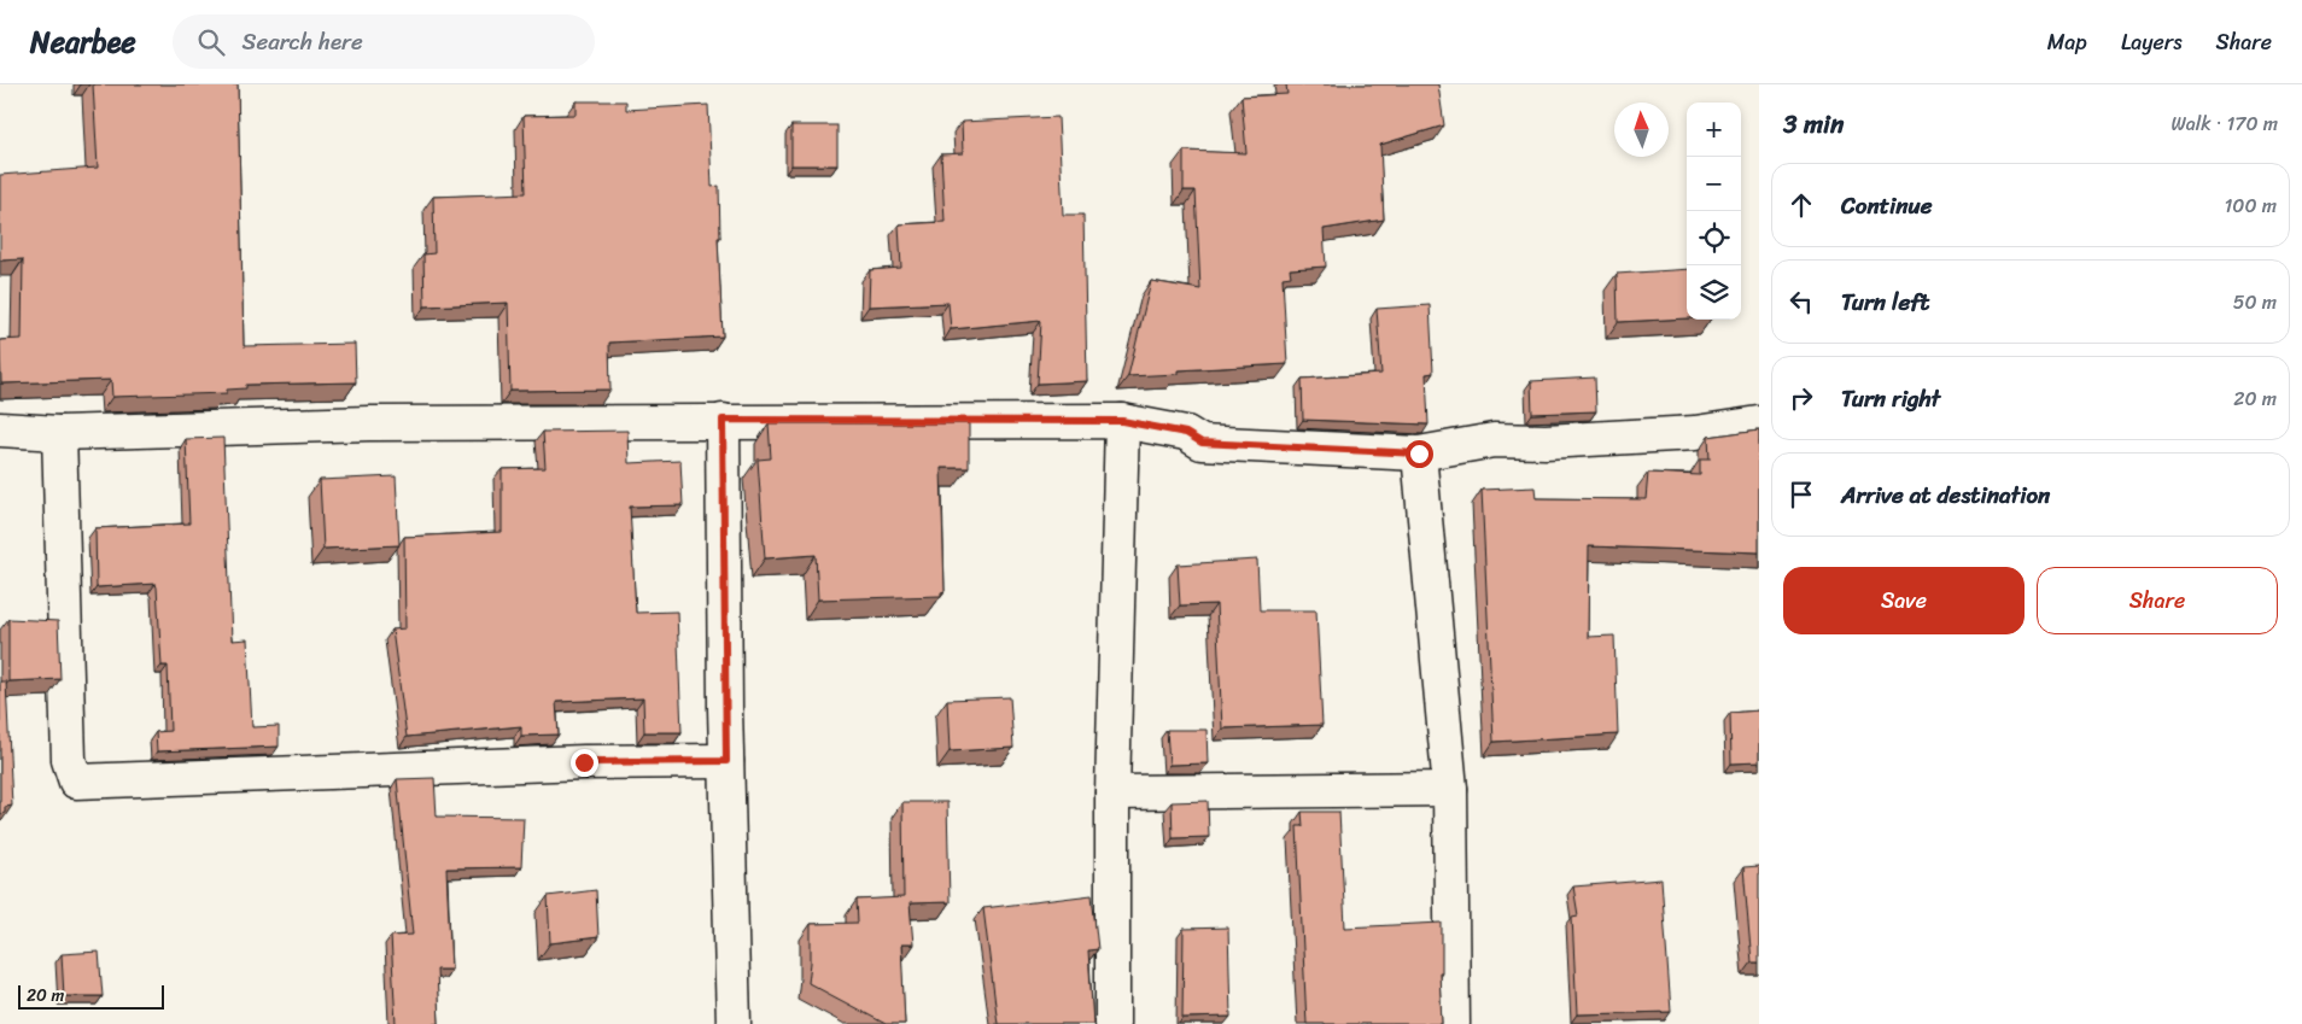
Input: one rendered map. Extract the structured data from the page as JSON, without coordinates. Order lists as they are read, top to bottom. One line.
{"scale_bar":"20 m","north":"top","page":{"header":"Nearbee","search":"Search here","nav":["Map","Layers","Share"],"heading":["3 min","Walk · 170 m"],"map_buttons":["+","−"],"list":[["Continue","100 m"],["Turn left","50 m"],["Turn right","20 m"],"Arrive at destination"],"buttons":["Save","Share"],"scale":"20 m"}}
